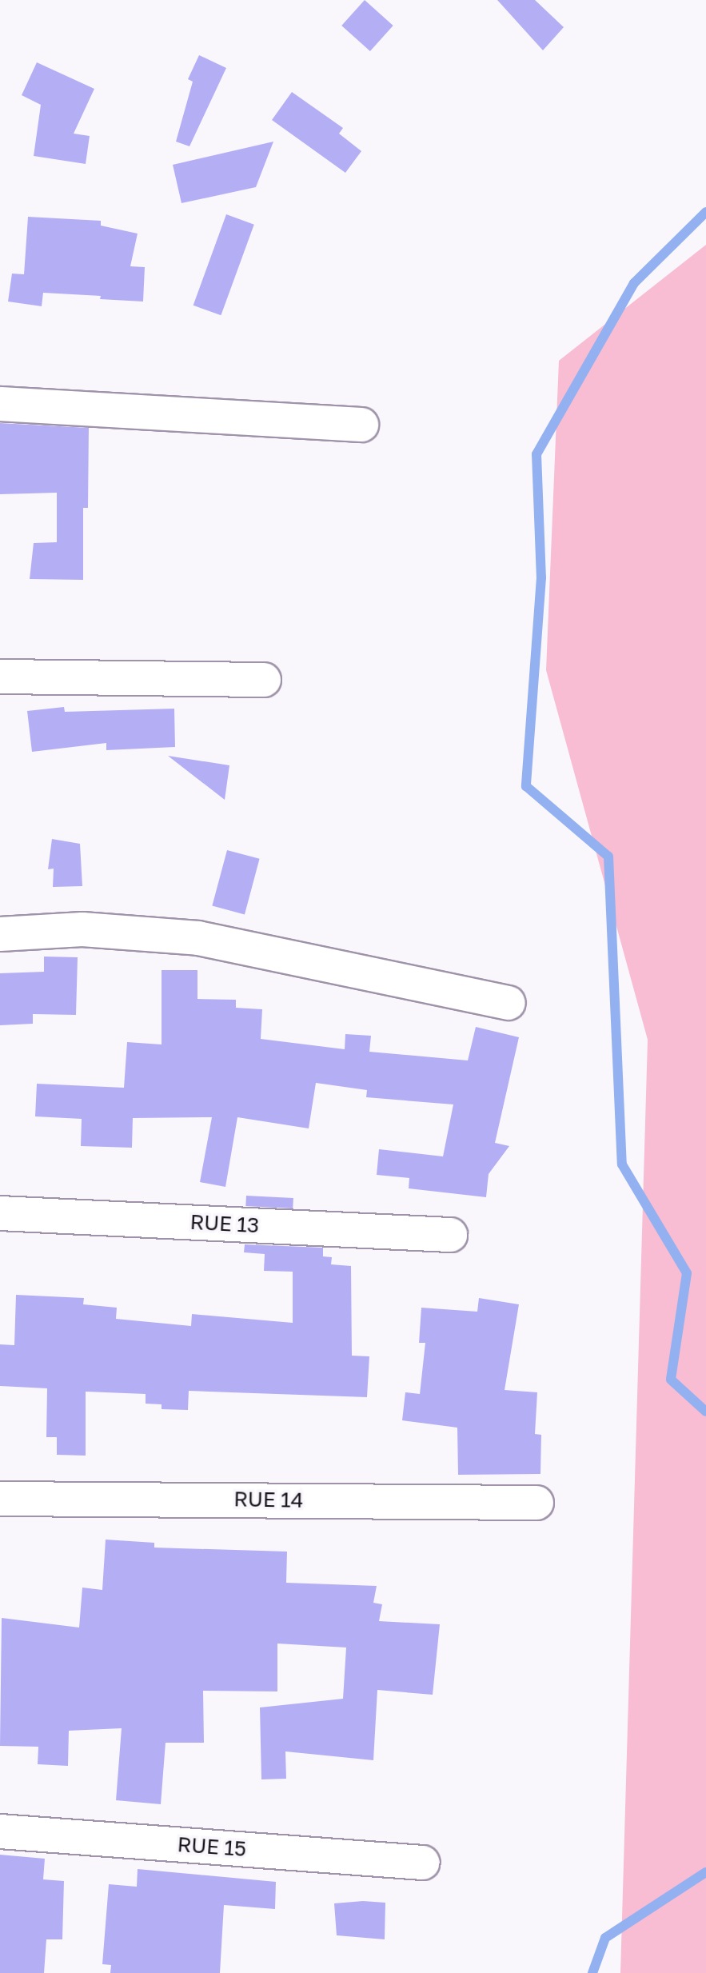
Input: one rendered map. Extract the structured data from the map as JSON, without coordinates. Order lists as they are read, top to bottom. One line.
{"streets":{"street":["RUE 13","RUE 14","RUE 15"]}}
